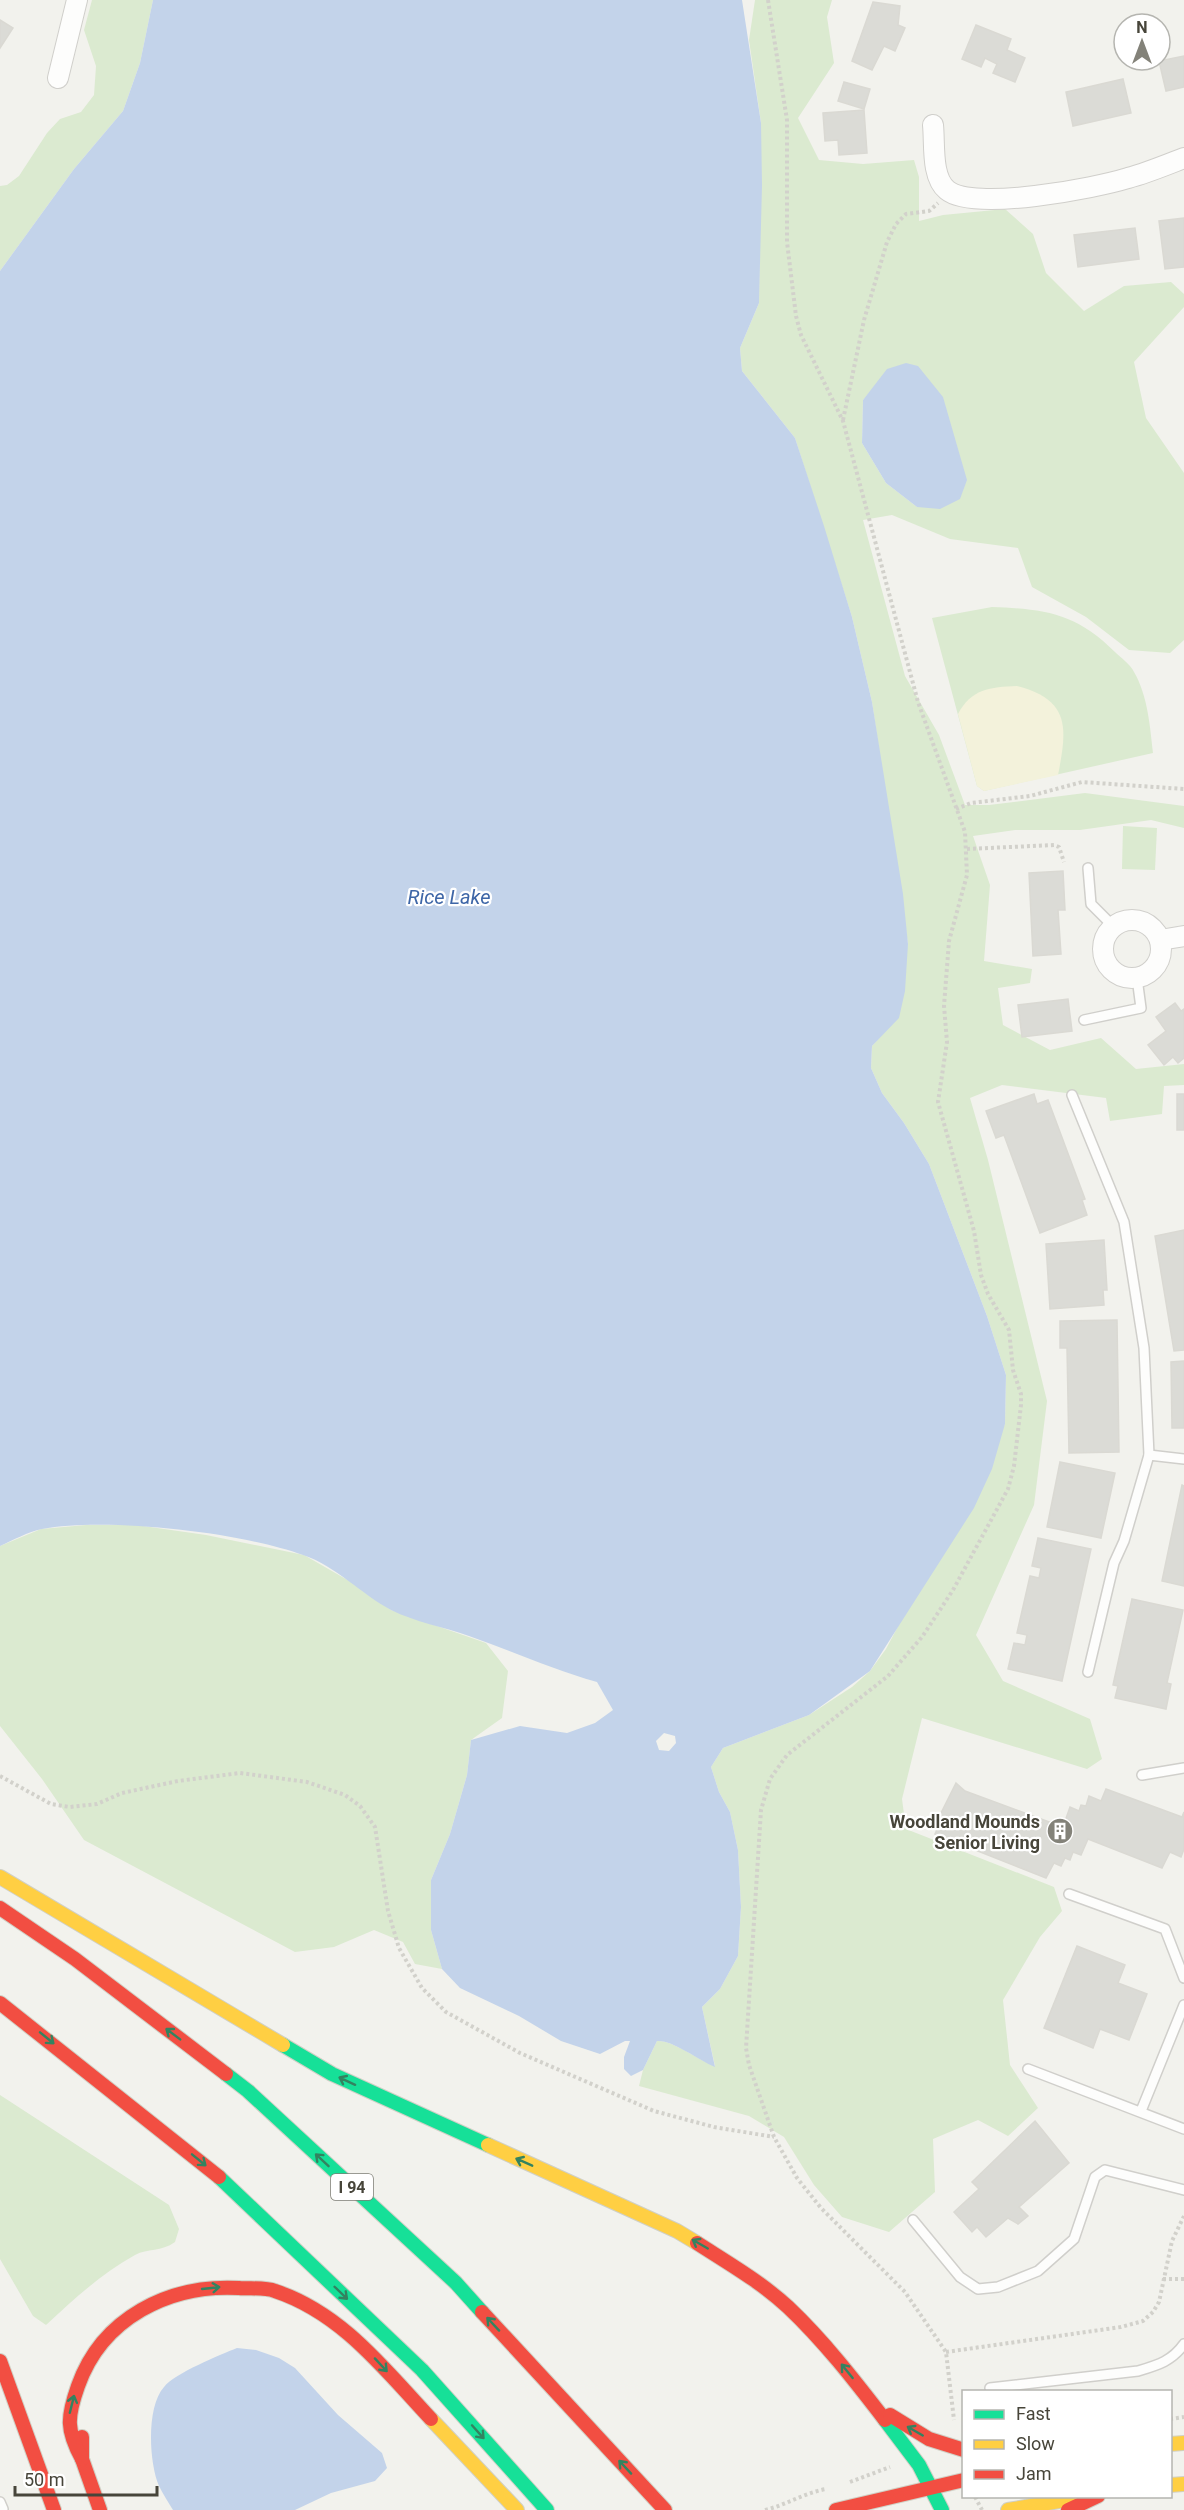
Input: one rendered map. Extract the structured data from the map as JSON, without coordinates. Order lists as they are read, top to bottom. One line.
{"streets":{"main road":["I 94"]},"water":["Rice Lake"],"places":{"building":["Woodland Mounds Senior Living"]},"legend":["Fast","Slow","Jam"],"scale_bar":"50 m","north":"top"}
